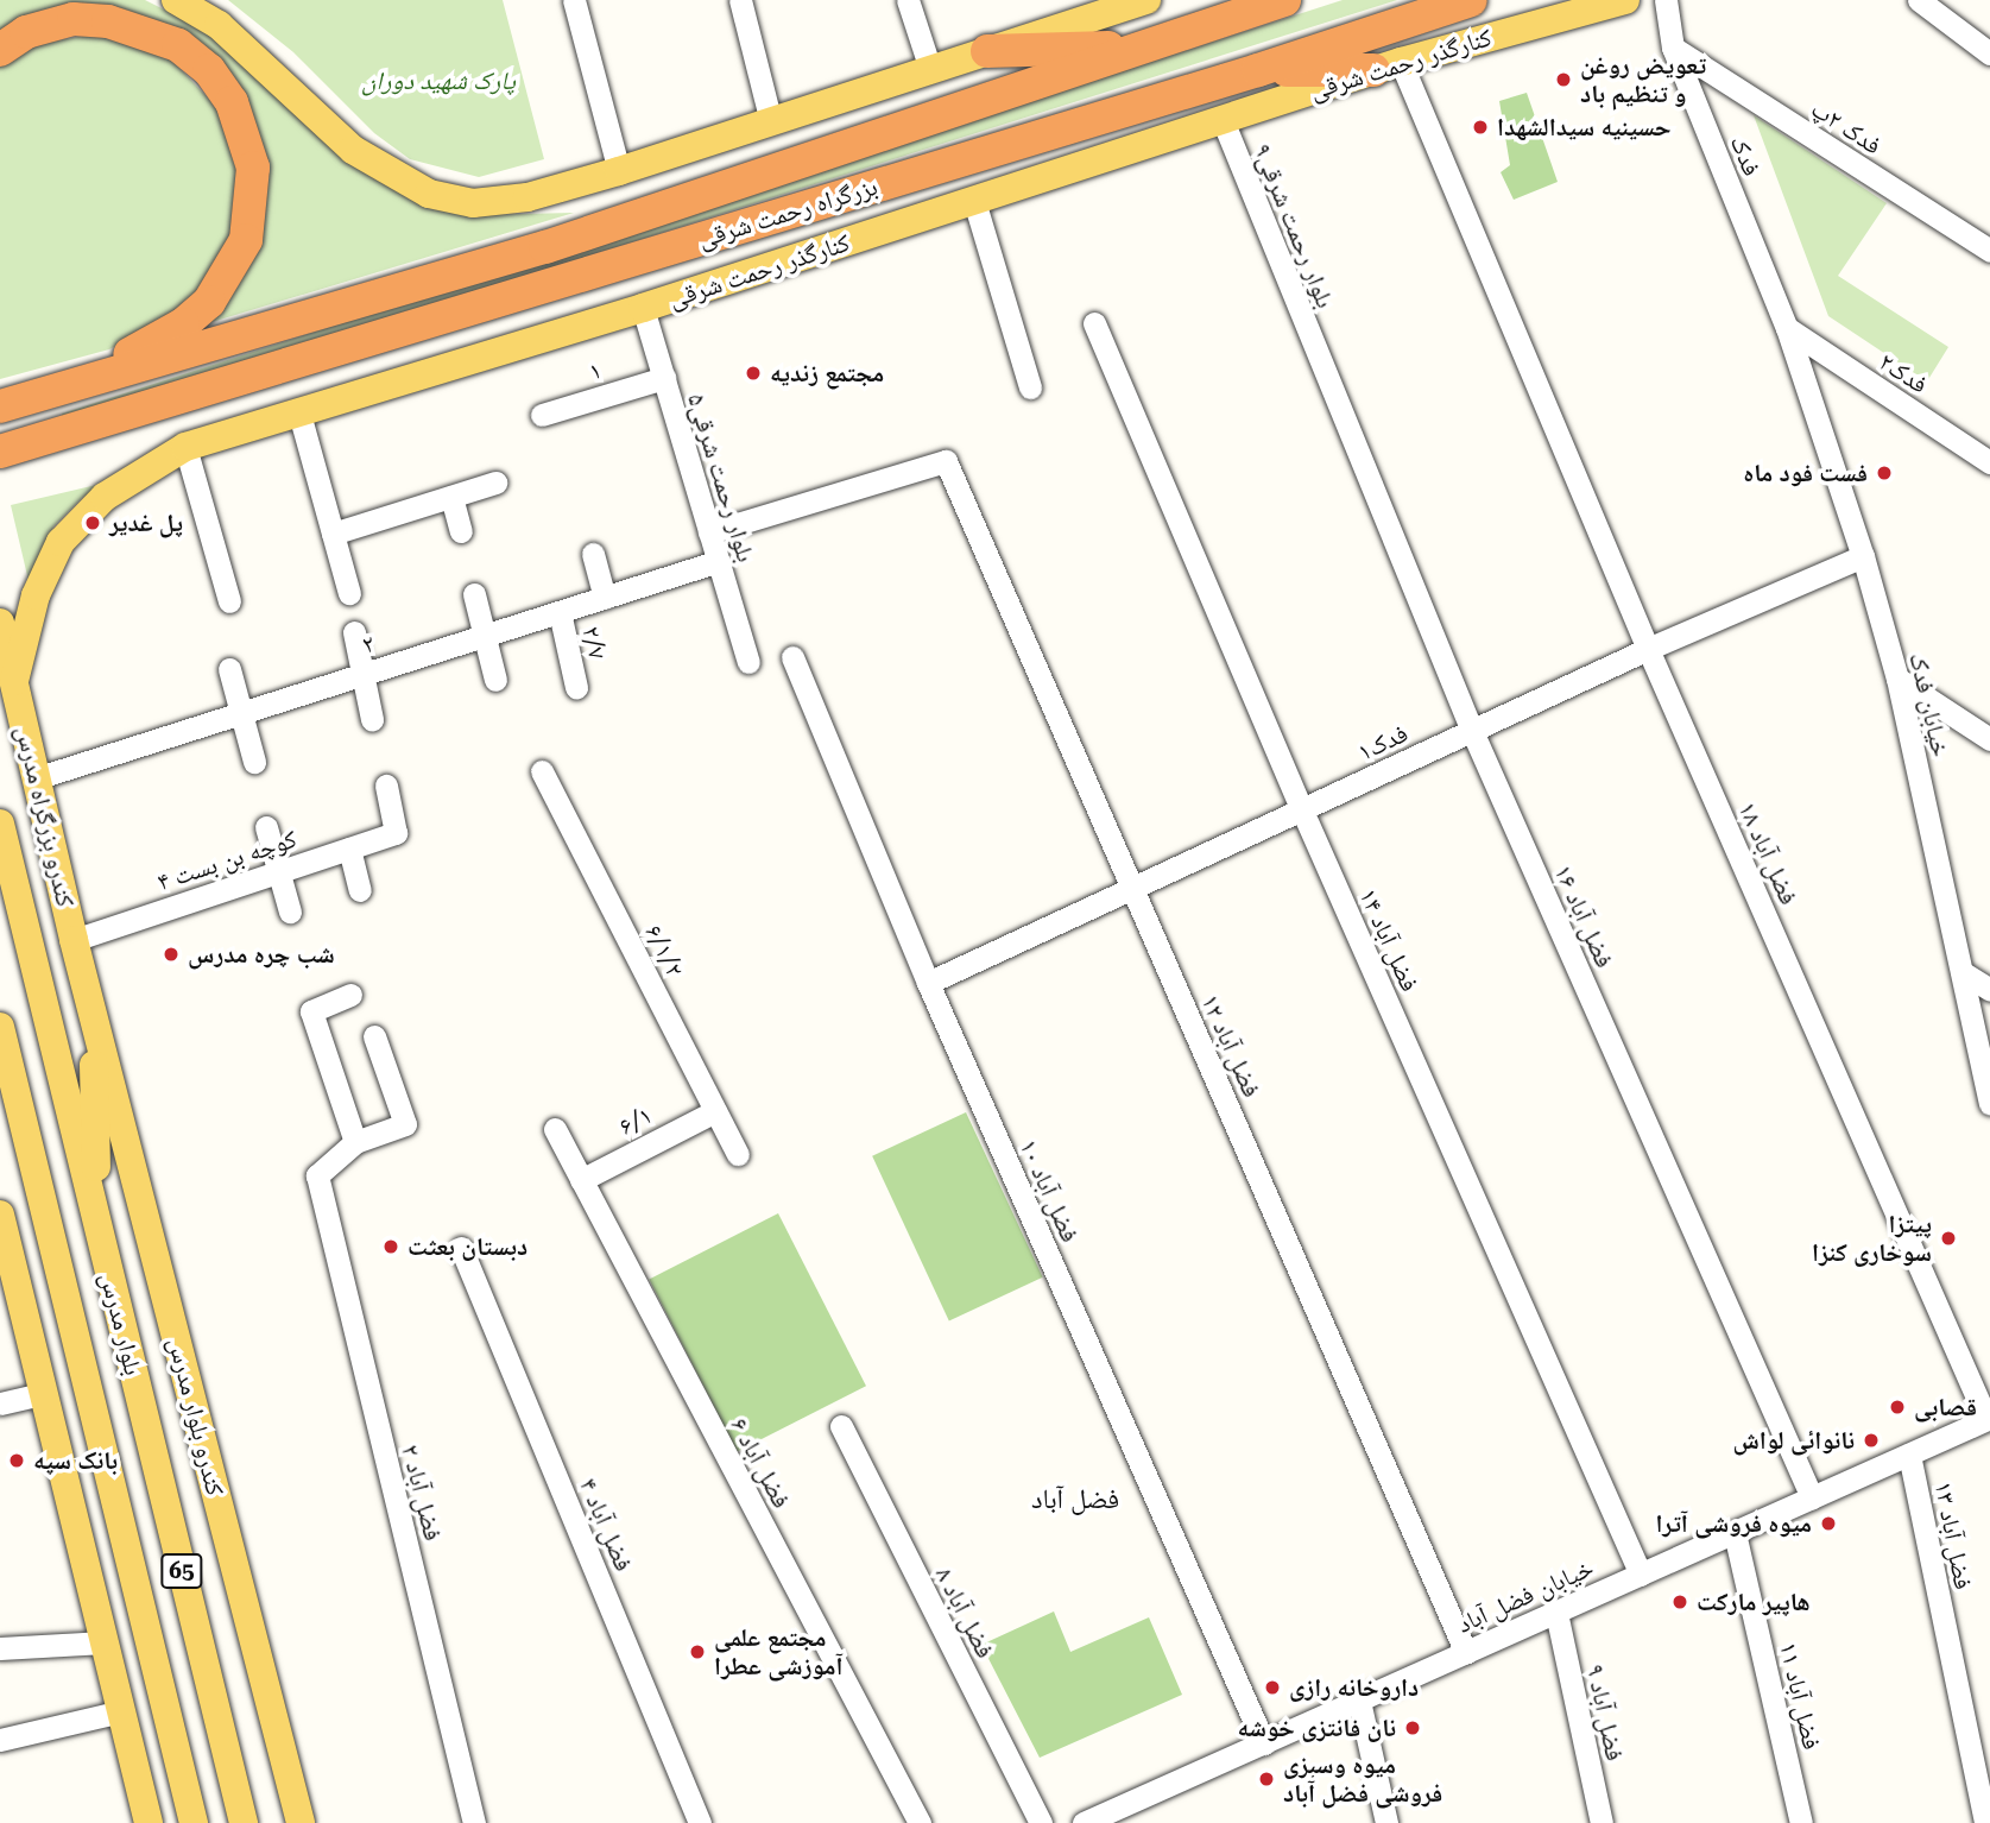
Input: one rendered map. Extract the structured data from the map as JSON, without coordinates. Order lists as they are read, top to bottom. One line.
{"streets":{"highway":["بزرگراه رحمت شرقی"],"main road":["کنارگذر رحمت شرقی","کندرو بزرگراه مدرس","بلوار مدرس","کندرو بلوار مدرس","65"],"street":["فدک ۲پ","فدک","بلوار رحمت شرقی۹","۱","فدک۲","۵بلوار رحمت شرقی","۲/۷","۲","خیابان فدک","فدک۱","فضل آباد ۱۸","کوچه بن بست ۴","فضل آباد ۱۶","فضل آباد ۱۴","۶/۱/۲","فضل آباد ۱۲","۶/۱","فضل آباد ۱۰","فضل آباد ۶","فضل آباد ۲","فضل آباد ۴","فضل آباد ۱۳","خیابان فضل آباد","فضل آباد ۸","فضل آباد ۱۱","فضل آباد ۹"]},"crossings":[["کنارگذر رحمت شرقی","بلوار رحمت شرقی۹"],["کنارگذر رحمت شرقی","۵بلوار رحمت شرقی"],["کنارگذر رحمت شرقی","کندرو بزرگراه مدرس"],["کنارگذر رحمت شرقی","فضل آباد ۱۸"],["فدک ۲پ","فدک"],["فدک","فدک۲"],["فدک","خیابان فدک"],["بلوار رحمت شرقی۹","فضل آباد ۱۶"],["۱","۵بلوار رحمت شرقی"],["فدک۲","خیابان فدک"],["۵بلوار رحمت شرقی","۲"],["۵بلوار رحمت شرقی","فضل آباد ۱۲"],["۲/۷","۲"],["۲","کندرو بزرگراه مدرس"],["خیابان فدک","فدک۱"],["فدک۱","فضل آباد ۱۸"],["فدک۱","فضل آباد ۱۶"],["فدک۱","فضل آباد ۱۴"],["فدک۱","فضل آباد ۱۲"],["فدک۱","فضل آباد ۱۰"],["کندرو بزرگراه مدرس","کوچه بن بست ۴"],["کندرو بزرگراه مدرس","کندرو بلوار مدرس"],["فضل آباد ۱۸","خیابان فضل آباد"],["فضل آباد ۱۶","خیابان فضل آباد"],["فضل آباد ۱۴","خیابان فضل آباد"],["۶/۱/۲","۶/۱"],["فضل آباد ۱۲","خیابان فضل آباد"],["۶/۱","فضل آباد ۶"],["فضل آباد ۱۰","خیابان فضل آباد"],["فضل آباد ۱۳","خیابان فضل آباد"],["خیابان فضل آباد","فضل آباد ۱۱"],["خیابان فضل آباد","فضل آباد ۹"]],"districts":["فضل آباد"],"parks":["پارک شهید دوران"],"places":["تعویض روغن و تنظیم باد","حسینیه سیدالشهدا","مجتمع زندیه","فست فود ماه","پل غدیر","شب چره مدرس","پيتزا سوخارى كنزا","دبستان بعثت","قصابی","نانوائی لواش","بانک سپه","میوه فروشی آترا","هاپیر مارکت","مجتمع علمی آموزشی عطرا","داروخانه رازی","نان فانتزی خوشه","میوه وسبزی فروشی فضل آباد"]}
